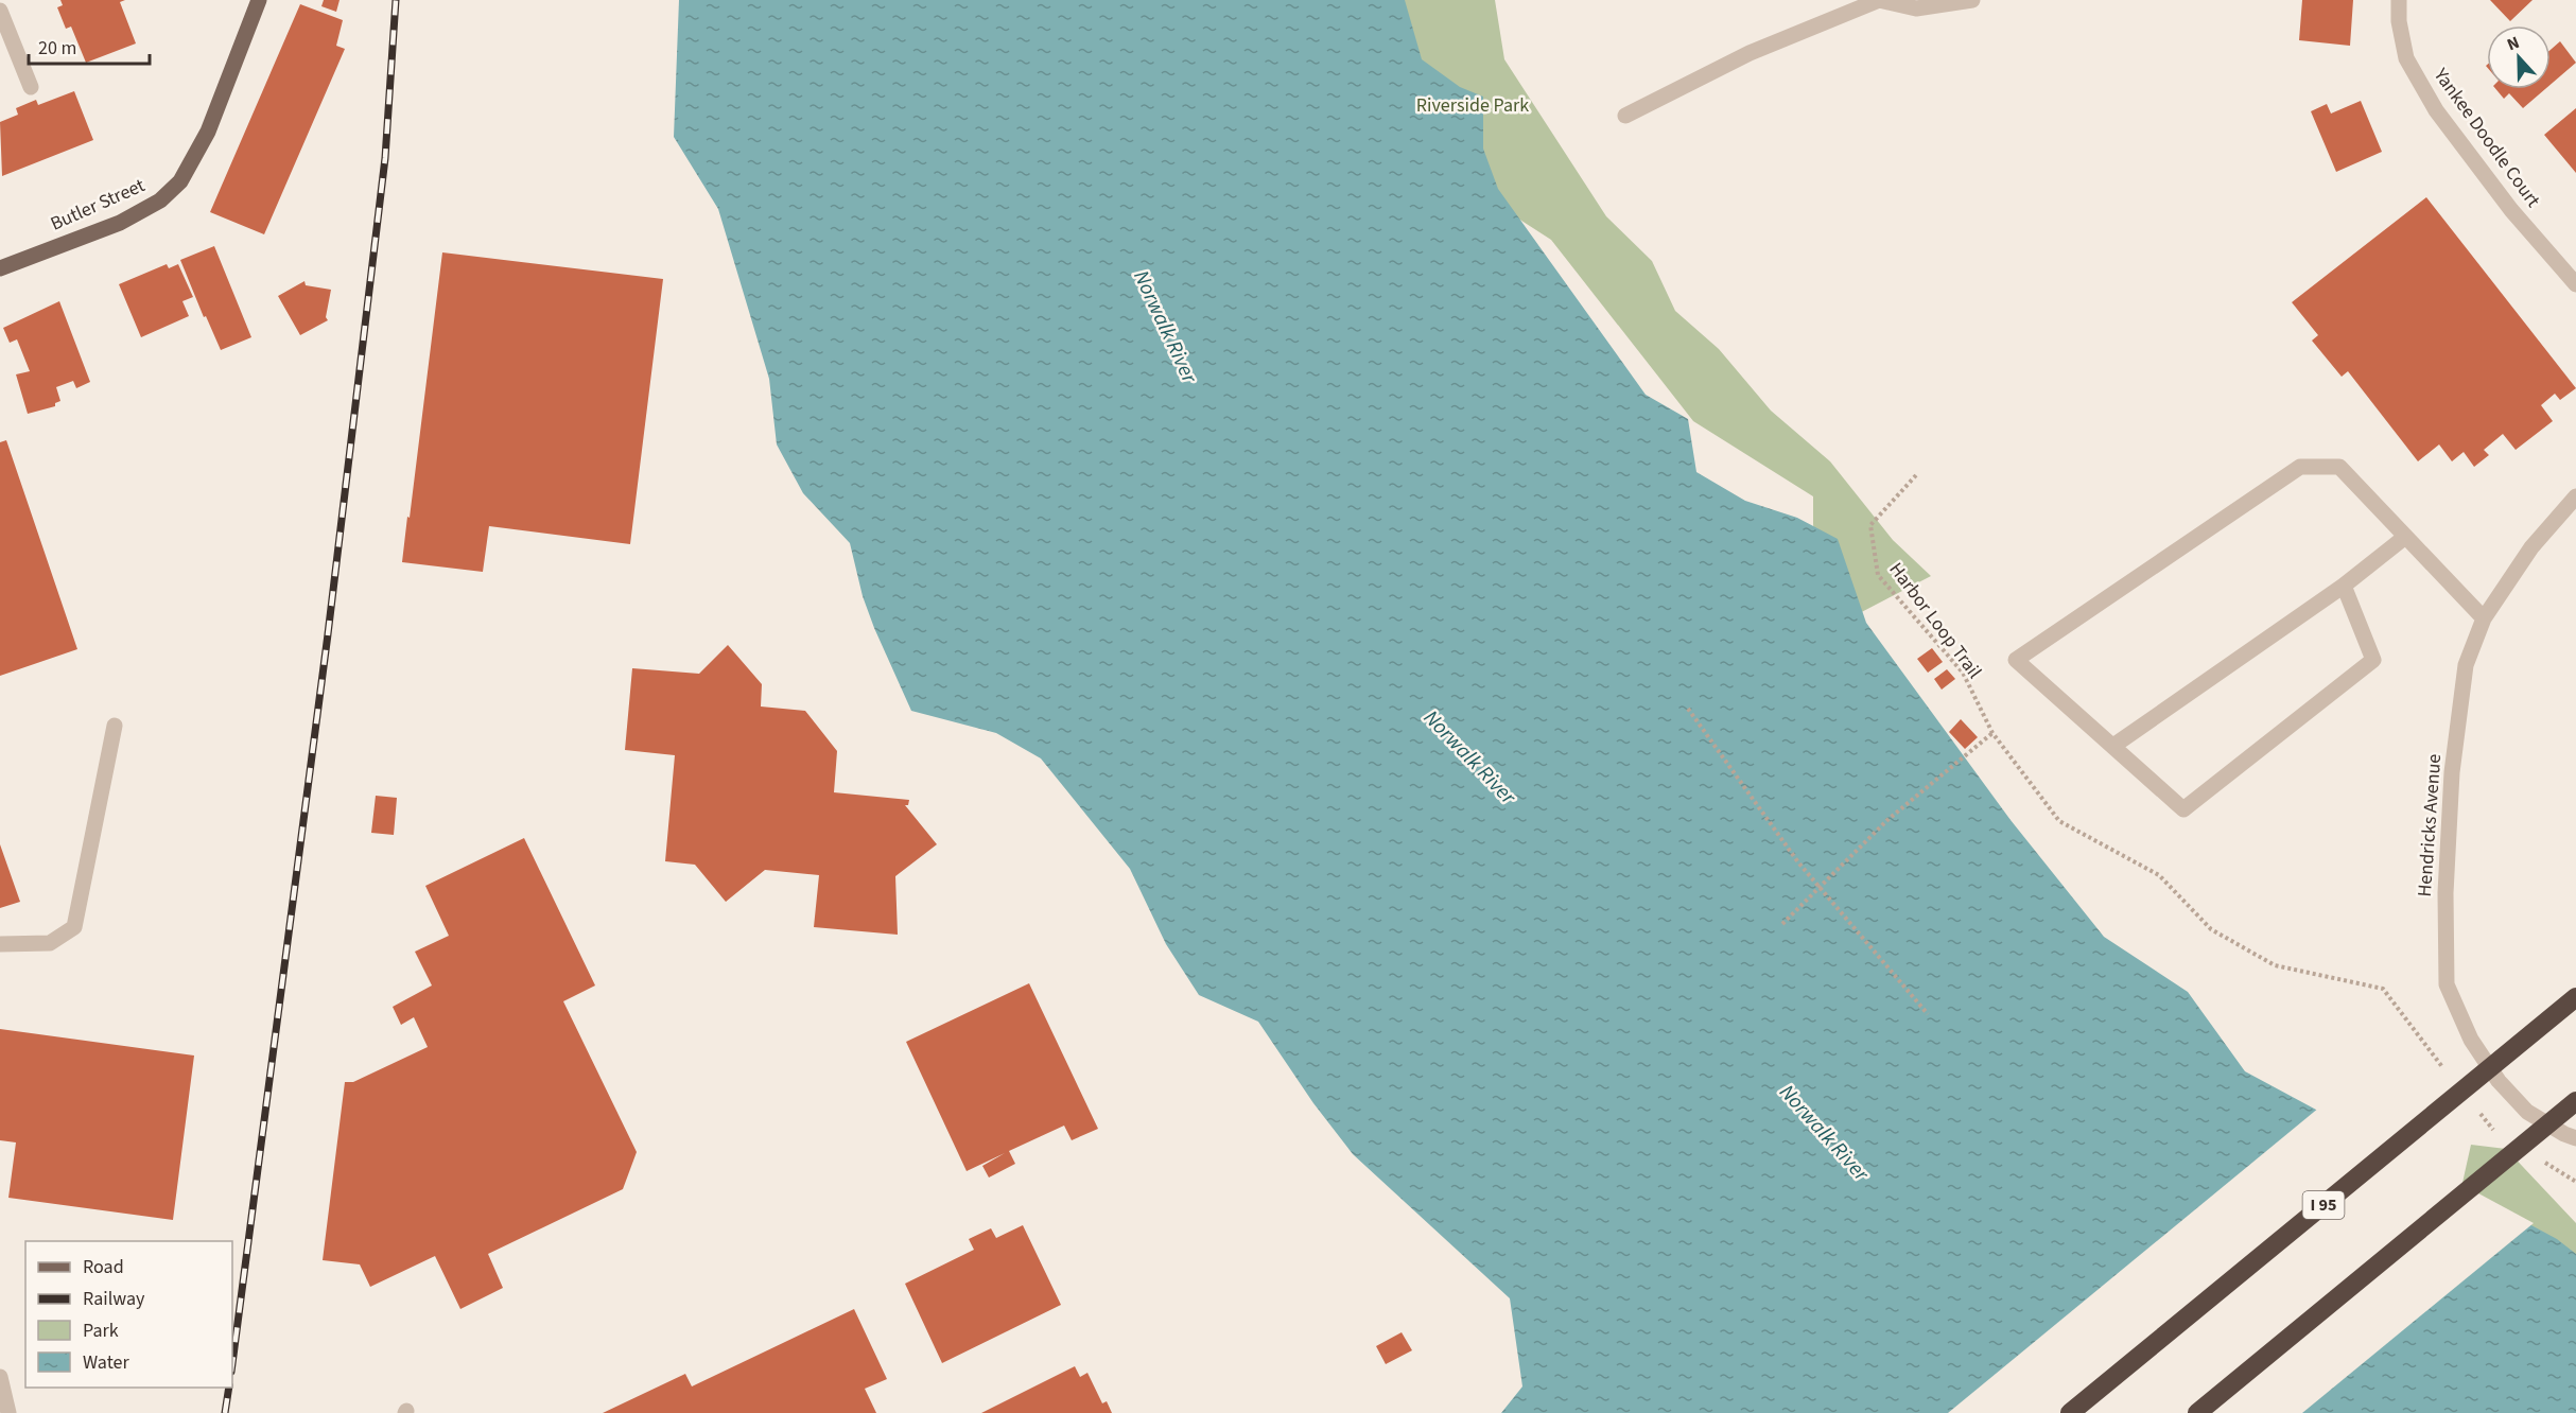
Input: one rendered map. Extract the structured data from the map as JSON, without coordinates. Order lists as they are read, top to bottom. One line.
{"streets":{"highway":["I 95"],"main road":["Butler Street"],"street":["Yankee Doodle Court","Hendricks Avenue"],"path":["Harbor Loop Trail"]},"water":["Norwalk River"],"parks":["Riverside Park"],"legend":["Road","Railway","Park","Water"],"scale_bar":"20 m","north":"top"}
